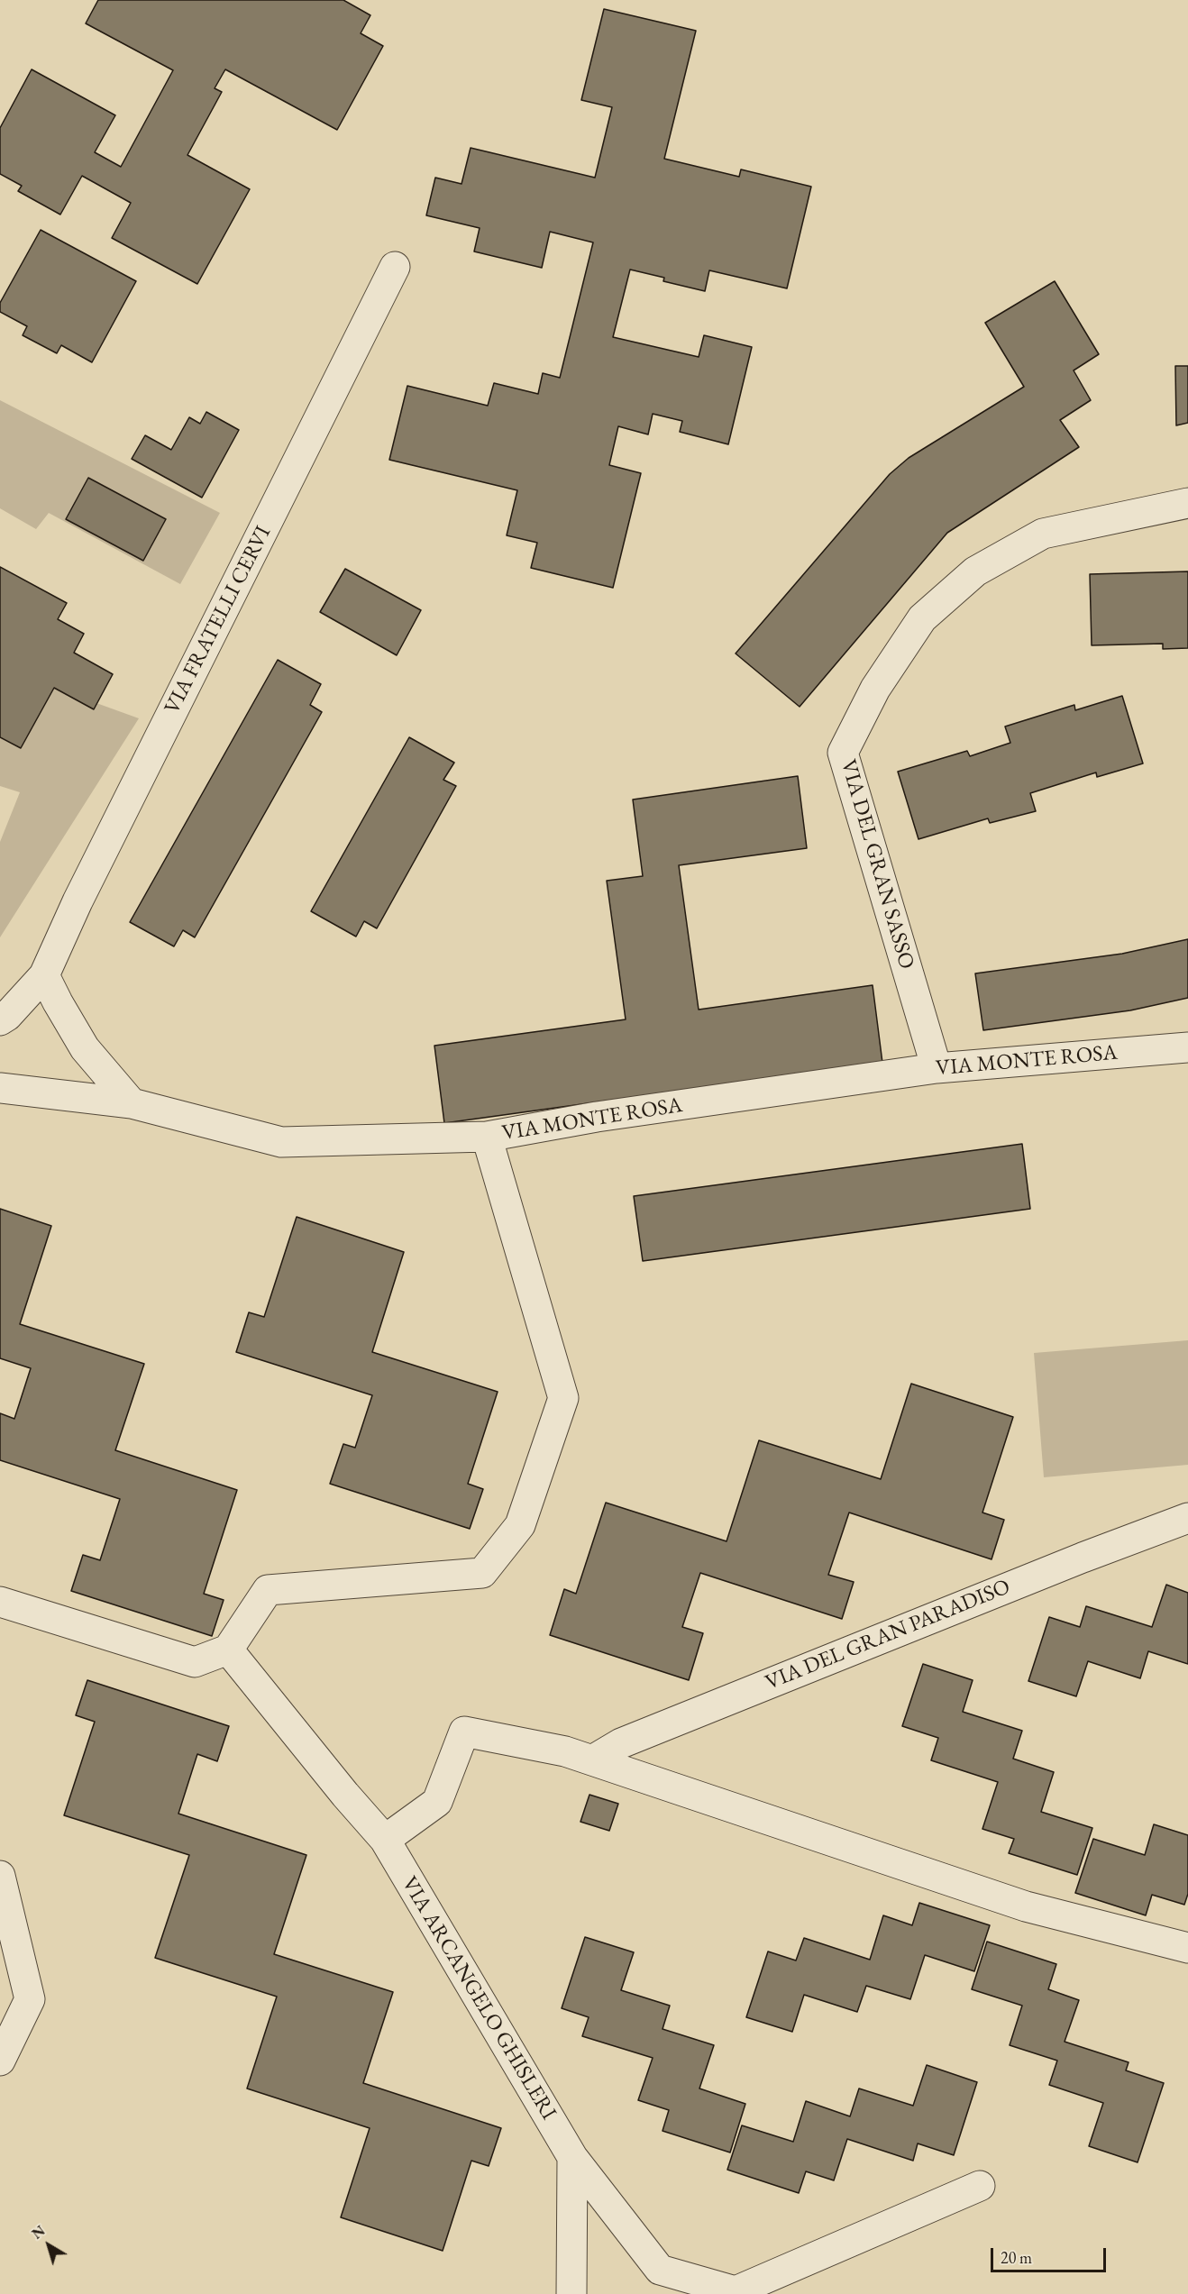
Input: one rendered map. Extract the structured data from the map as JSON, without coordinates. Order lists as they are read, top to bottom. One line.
{"streets":{"street":["VIA FRATELLI CERVI","VIA DEL GRAN SASSO","VIA MONTE ROSA","VIA DEL GRAN PARADISO","VIA ARCANGELO GHISLERI"]},"crossings":[["VIA DEL GRAN SASSO","VIA MONTE ROSA"]],"scale_bar":"20 m","north":"top left"}
